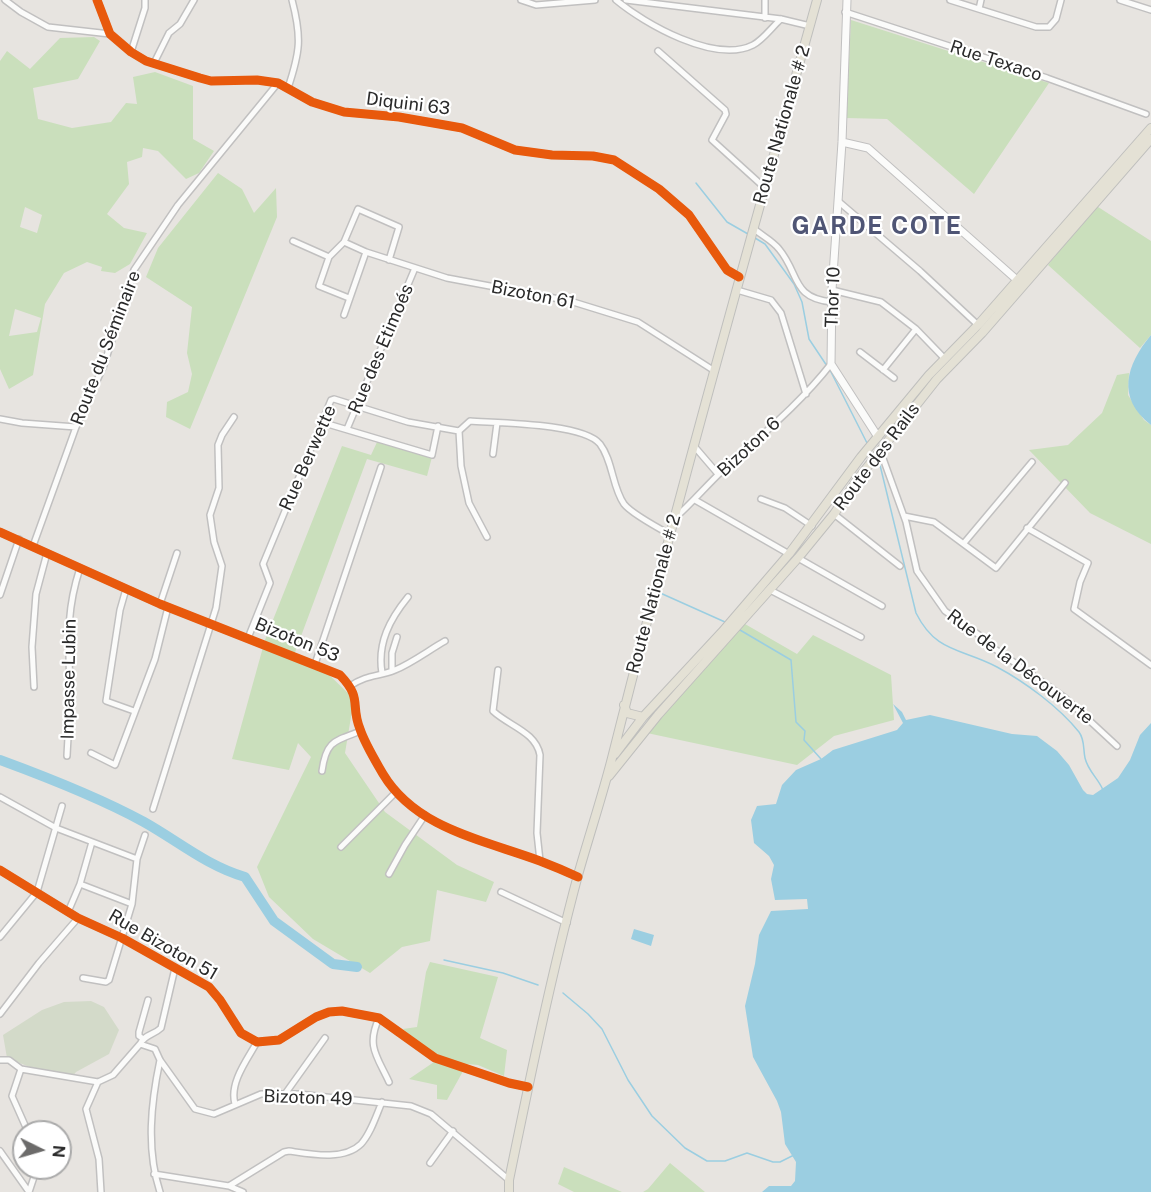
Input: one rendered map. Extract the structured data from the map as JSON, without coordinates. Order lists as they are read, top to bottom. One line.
{"streets":{"main road":["Route Nationale # 2","Route des Rails"],"street":["Rue Texaco","Diquini 63","Bizoton 61","Thor 10","Route du Séminaire","Rue des Etimoés","Bizoton 6","Rue Berwette","Bizoton 53","Rue de la Découverte","Impasse Lubin","Rue Bizoton 51","Bizoton 49"]},"crossings":[["Rue Texaco","Thor 10"],["Diquini 63","Route Nationale # 2"],["Diquini 63","Route du Séminaire"],["Route Nationale # 2","Bizoton 61"],["Route Nationale # 2","Bizoton 6"],["Route Nationale # 2","Route des Rails"],["Route Nationale # 2","Bizoton 53"],["Route Nationale # 2","Bizoton 49"],["Bizoton 61","Rue des Etimoés"],["Thor 10","Bizoton 6"],["Route du Séminaire","Bizoton 53"],["Rue des Etimoés","Rue Berwette"],["Route des Rails","Rue de la Découverte"],["Rue Berwette","Bizoton 53"],["Bizoton 53","Impasse Lubin"]],"districts":["GARDE COTE"],"north":"right"}
